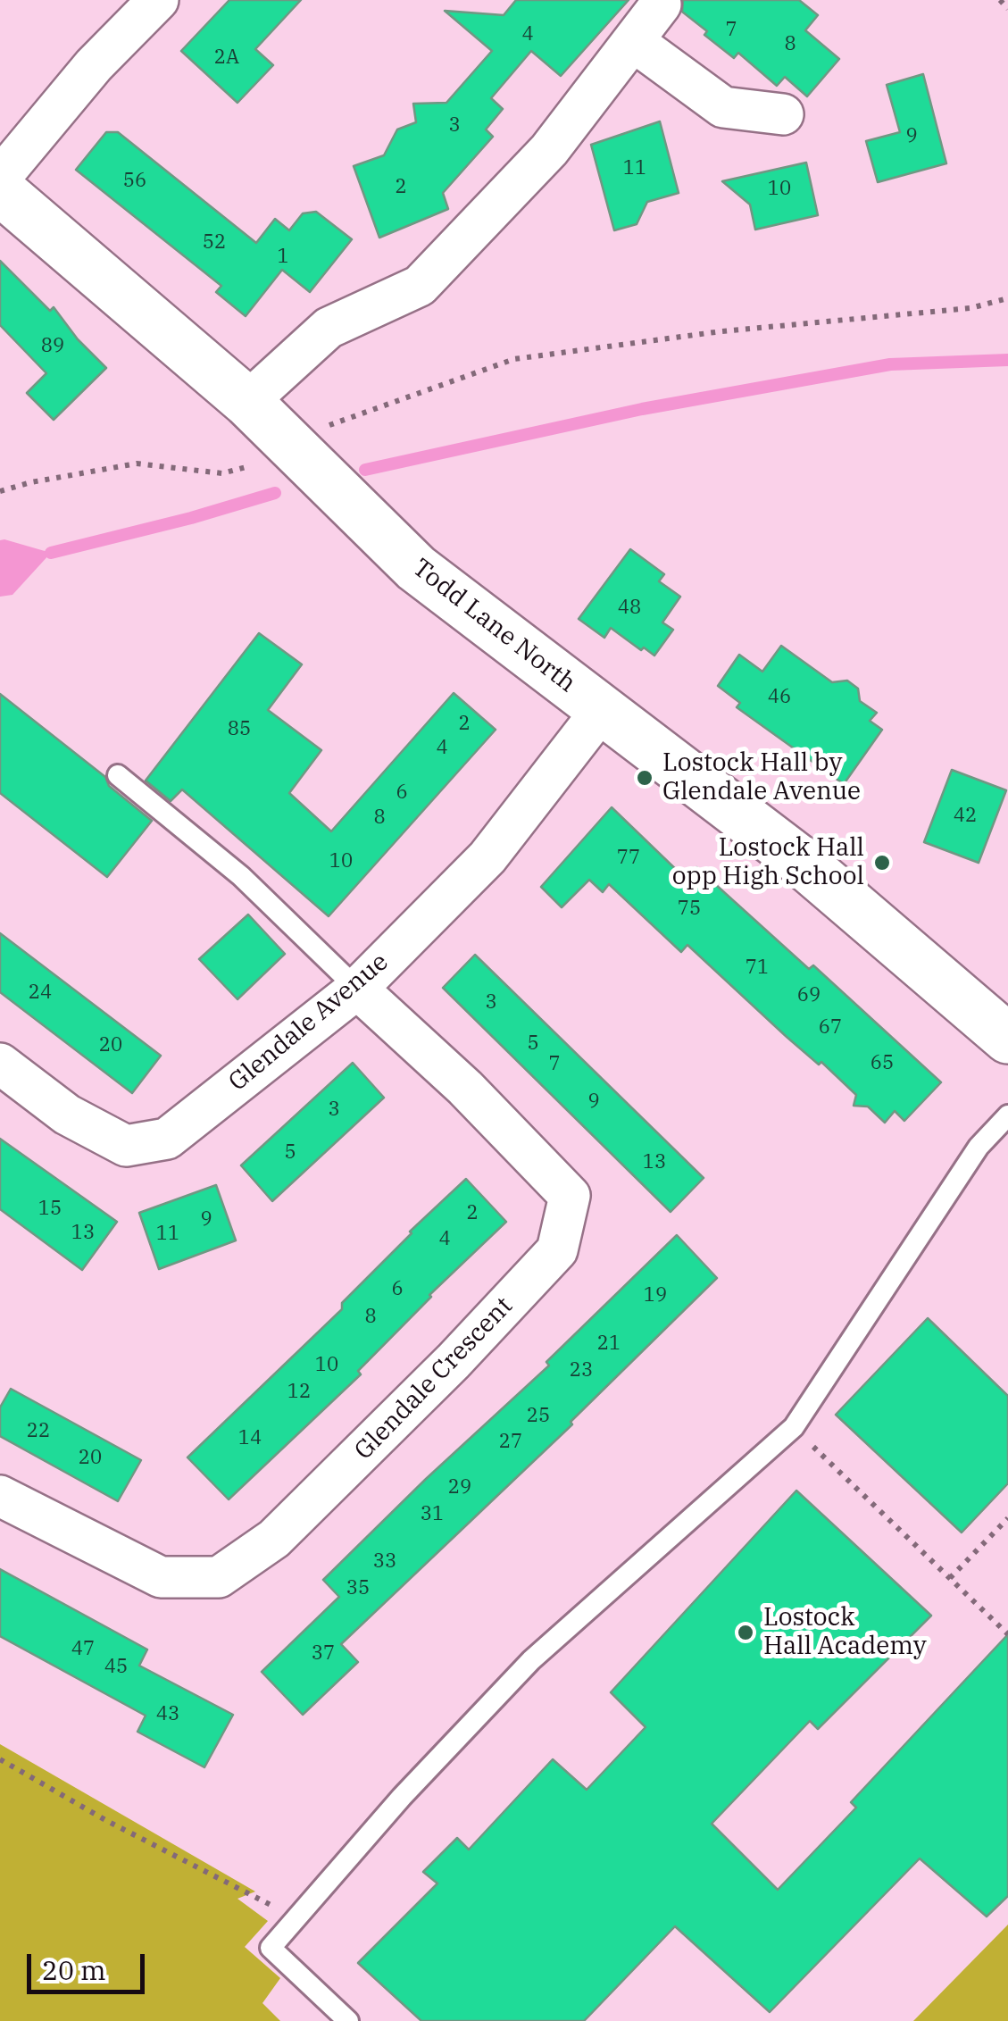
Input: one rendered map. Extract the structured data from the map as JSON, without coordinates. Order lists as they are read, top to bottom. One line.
{"streets":{"street":["Todd Lane North","Glendale Avenue","Glendale Crescent"]},"crossings":[["Todd Lane North","Glendale Avenue"],["Glendale Avenue","Glendale Crescent"]],"places":["Lostock Hall by Glendale Avenue","Lostock Hall opp High School","Lostock Hall Academy"],"house_numbers":["7","4","8","2A","3","9","11","56","2","10","52","1","89","48","46","2","85","4","6","42","8","77","10","75","71","24","69","3","67","5","20","65","7","9","3","5","13","15","2","9","13","11","4","6","19","8","21","10","23","12","25","22","14","27","20","29","31","33","35","47","37","45","43"],"scale_bar":"20 m"}
